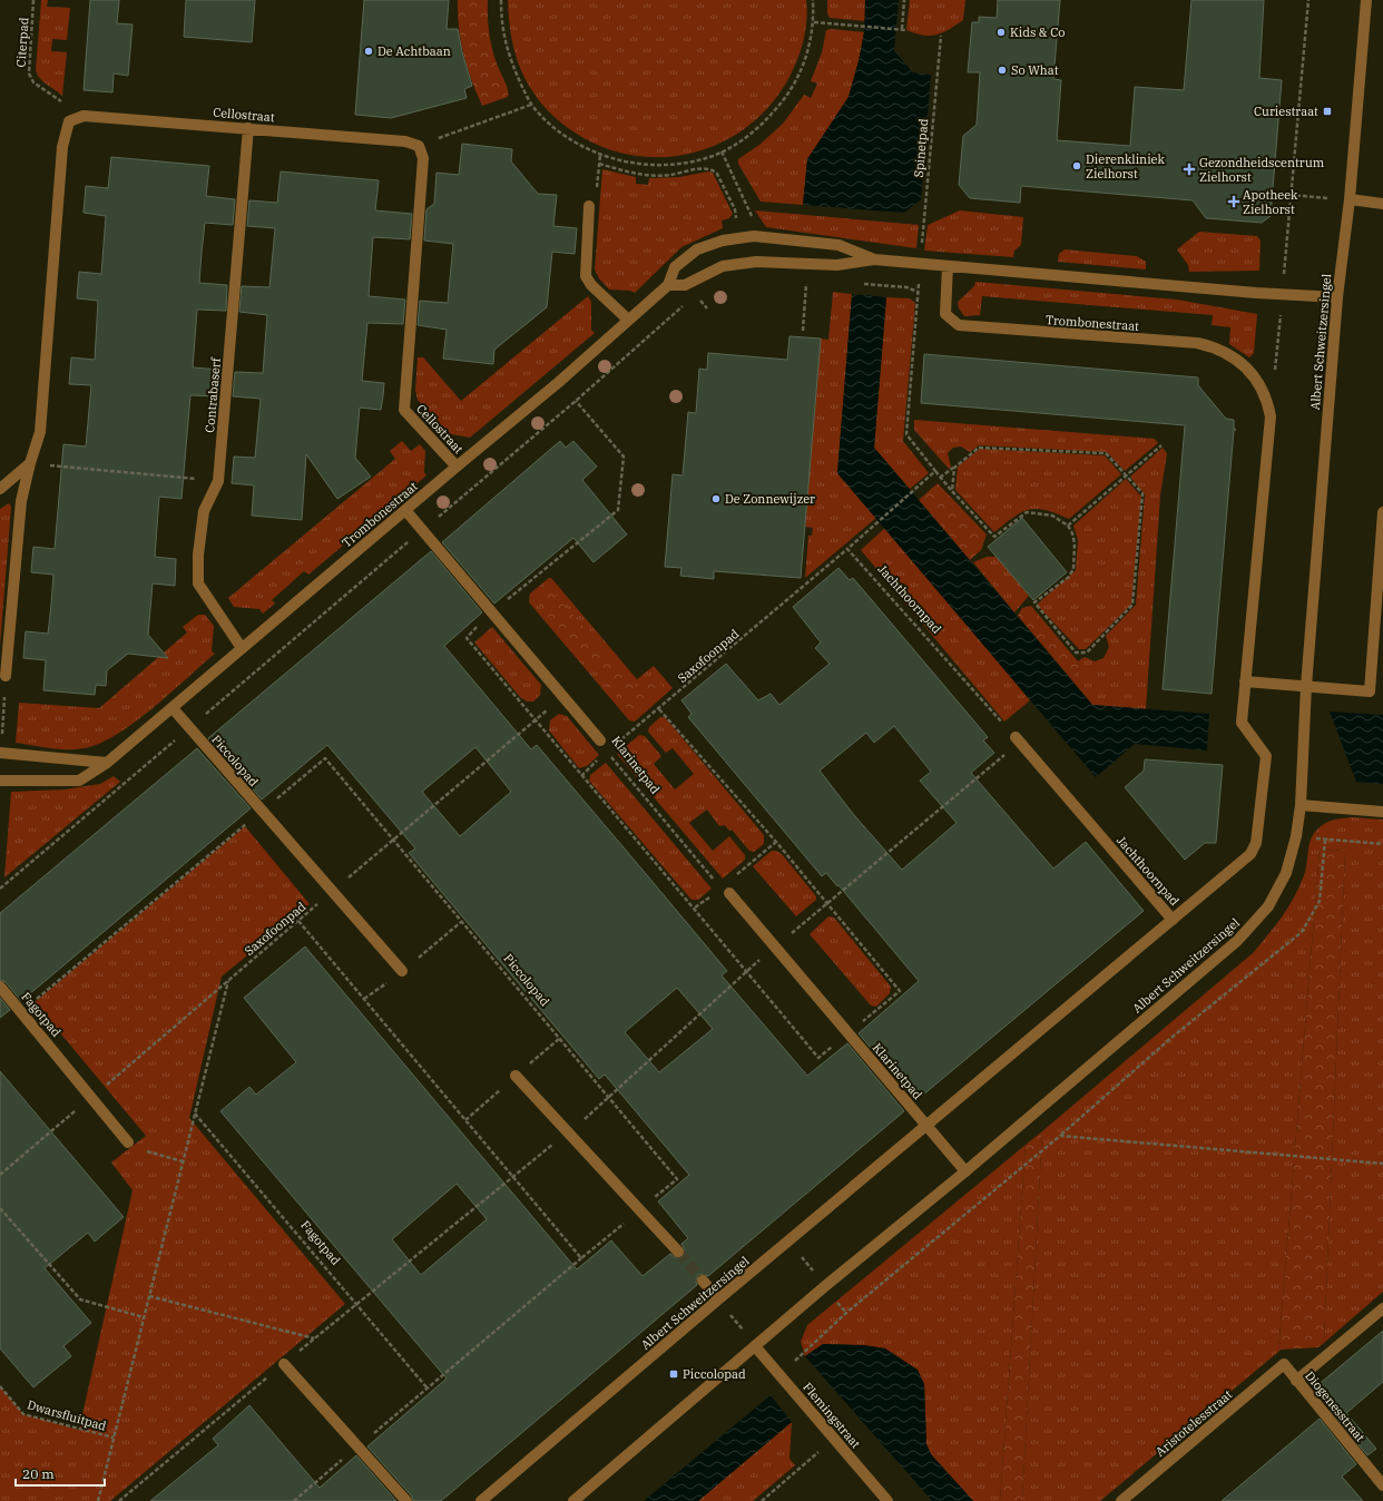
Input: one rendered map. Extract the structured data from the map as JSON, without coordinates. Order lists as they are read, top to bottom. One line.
{"streets":{"street":["Cellostraat","Trombonestraat","Albert Schweitzersingel","Contrabaserf","Jachthoornpad","Piccolopad","Klarinetpad","Fagotpad","Diogenesstraat","Flemingstraat","Aristotelesstraat"],"path":["Citerpad","Spinetpad","Saxofoonpad","Dwarsfluitpad"]},"crossings":[["Citerpad","Cellostraat"],["Cellostraat","Trombonestraat"],["Cellostraat","Contrabaserf"],["Spinetpad","Trombonestraat"],["Trombonestraat","Albert Schweitzersingel"],["Trombonestraat","Contrabaserf"],["Trombonestraat","Piccolopad"],["Trombonestraat","Klarinetpad"],["Albert Schweitzersingel","Jachthoornpad"],["Albert Schweitzersingel","Klarinetpad"],["Albert Schweitzersingel","Flemingstraat"],["Jachthoornpad","Saxofoonpad"],["Saxofoonpad","Piccolopad"],["Saxofoonpad","Klarinetpad"],["Saxofoonpad","Fagotpad"],["Piccolopad","Fagotpad"],["Diogenesstraat","Aristotelesstraat"]],"places":{"other":["Kids & Co","De Achtbaan","So What","Dierenkliniek Zielhorst","De Zonnewijzer"],"transit":["Curiestraat","Piccolopad"],"health":["Gezondheidscentrum Zielhorst","Apotheek Zielhorst"]},"scale_bar":"20 m"}
